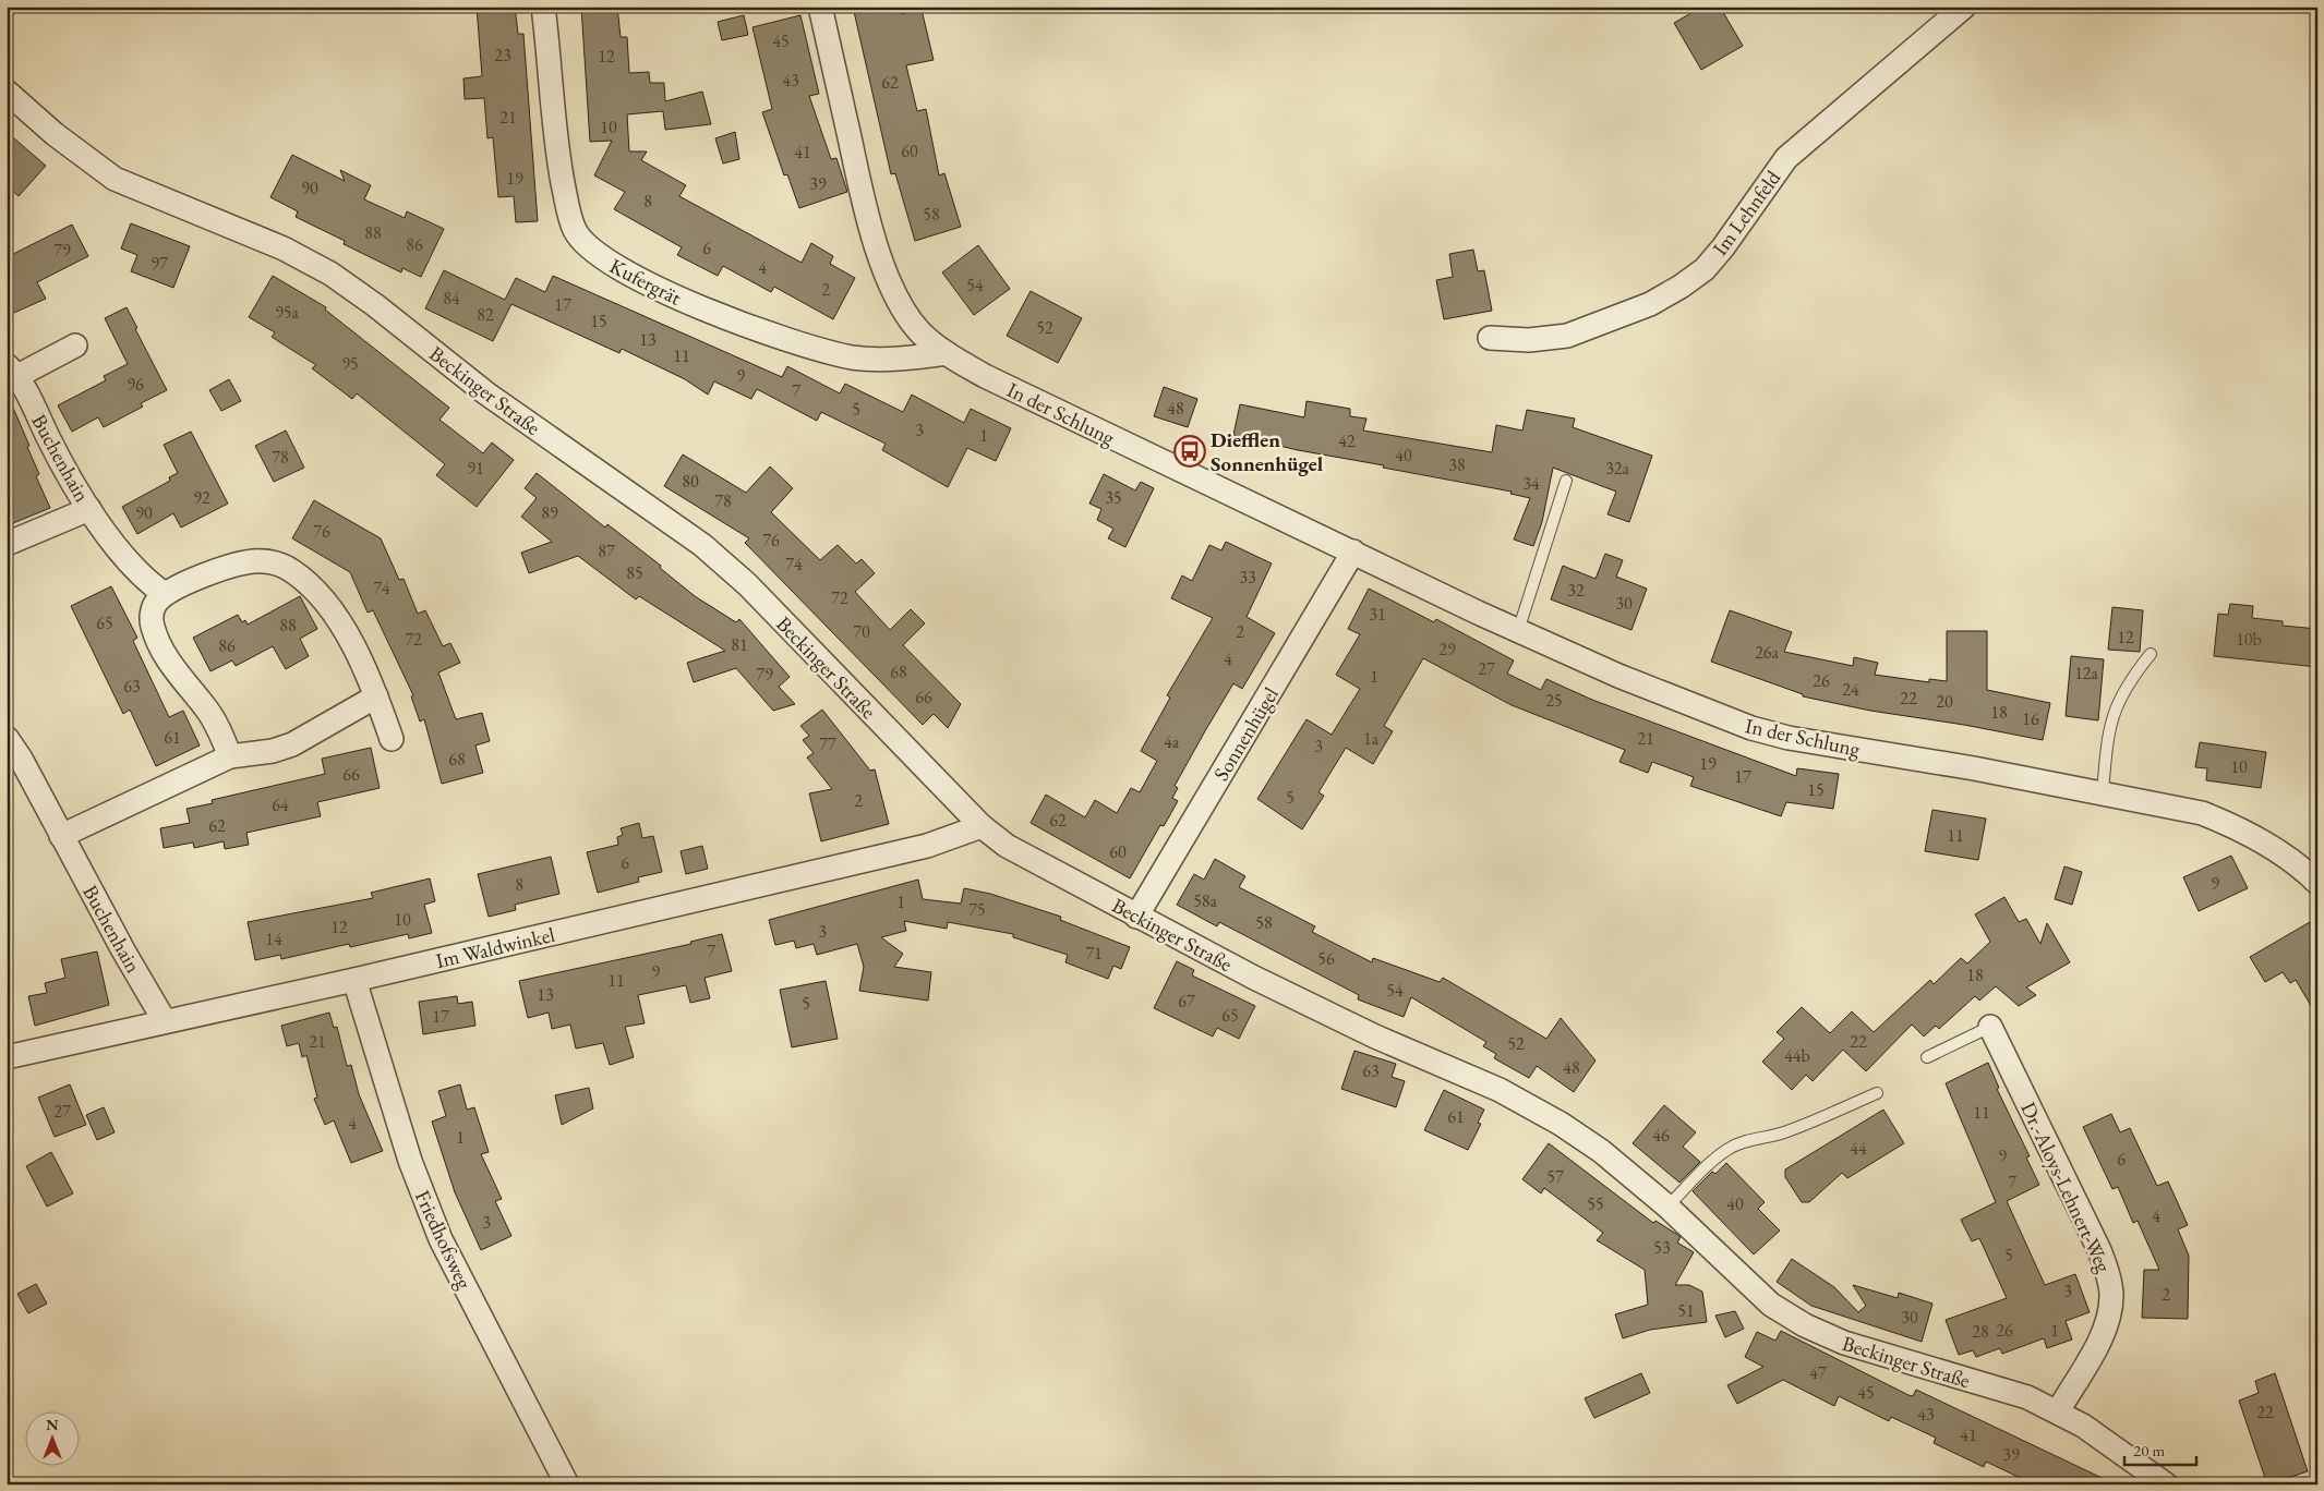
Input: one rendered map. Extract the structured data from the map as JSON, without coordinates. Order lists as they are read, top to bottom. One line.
{"streets":{"street":["Im Lehnfeld","Kufergrät","Beckinger Straße","In der Schlung","Buchenhain","Sonnenhügel","Im Waldwinkel","Dr.-Aloys-Lehnert-Weg","Friedhofsweg"]},"crossings":[["Kufergrät","In der Schlung"],["Beckinger Straße","Sonnenhügel"],["Beckinger Straße","Im Waldwinkel"],["Beckinger Straße","Dr.-Aloys-Lehnert-Weg"],["In der Schlung","Sonnenhügel"],["Buchenhain","Im Waldwinkel"],["Im Waldwinkel","Friedhofsweg"]],"places":{"bus stop":["Diefflen Sonnenhügel"]},"house_numbers":["45","23","12","43","62","21","10","60","41","19","39","90","8","58","88","86","6","79","97","4","54","2","84","17","95a","82","15","52","13","11","95","9","96","7","48","5","3","1","42","40","78","38","91","32a","80","34","92","35","78","90","89","76","76","87","74","85","33","74","32","72","30","31","65","88","70","2","12","72","10b","81","86","29","26a","4","27","68","12a","79","1","26","63","24","66","22","25","20","18","16","61","1a","21","4a","77","3","68","19","10","66","17","15","5","2","64","62","62","11","60","6","9","8","58a","1","75","10","58","12","3","14","7","71","56","9","18","11","54","13","67","5","65","17","21","22","52","44b","48","63","27","11","61","4","46","1","44","9","6","57","7","55","40","4","3","53","5","3","2","51","30","26","1","28","47","45","22","43","41","39"],"scale_bar":"20 m","north":"top"}
